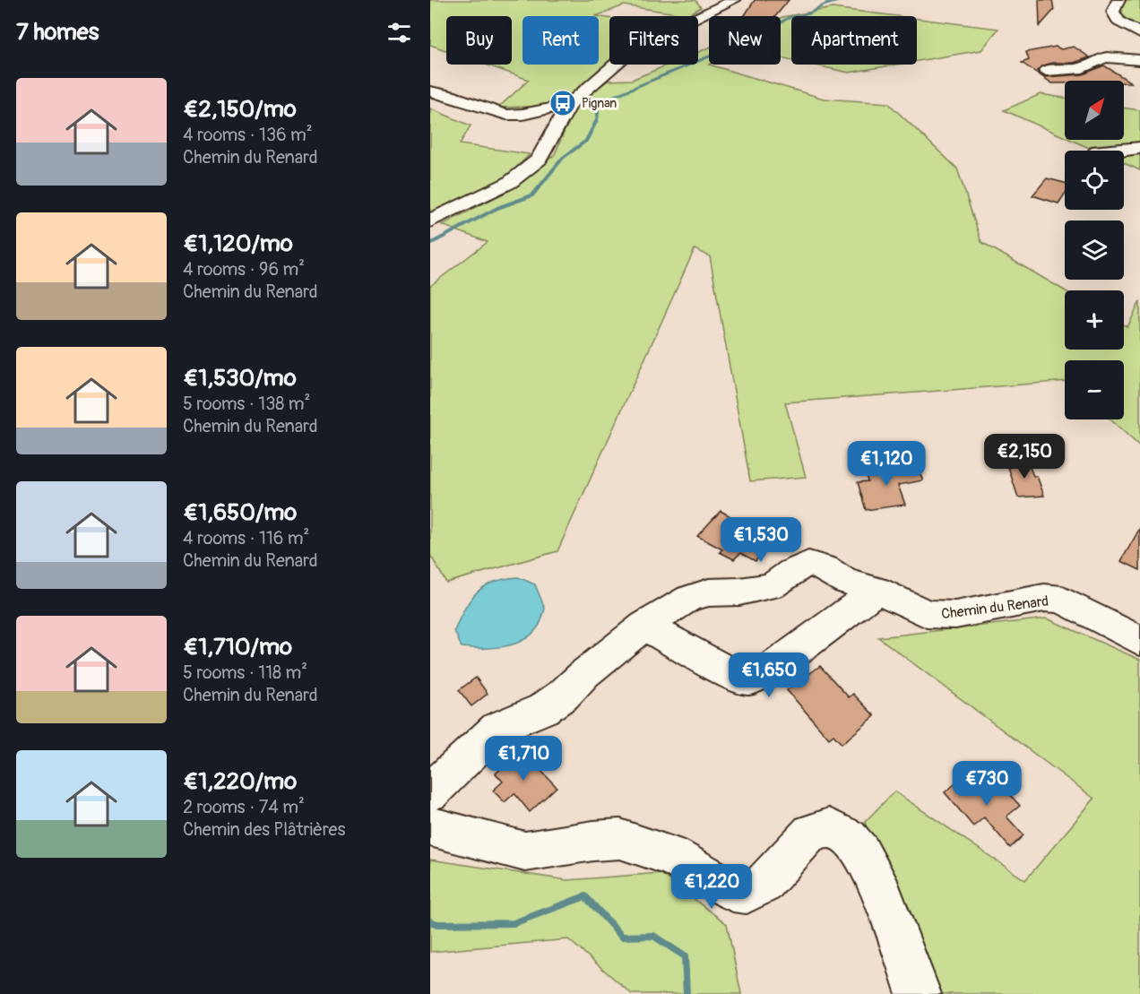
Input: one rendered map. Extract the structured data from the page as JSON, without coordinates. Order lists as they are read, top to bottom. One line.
{"streets":{"street":["Chemin du Renard"]},"places":{"bus stop":["Pignan"]},"north":"top right","page":{"heading":"7 homes","chip":["Buy","Rent","Filters","New","Apartment"],"list":[{"name":"€2,150/mo","note":"4 rooms · 136 m² · Chemin du Renard"},{"name":"€1,120/mo","note":"4 rooms · 96 m² · Chemin du Renard"},{"name":"€1,530/mo","note":"5 rooms · 138 m² · Chemin du Renard"},{"name":"€1,650/mo","note":"4 rooms · 116 m² · Chemin du Renard"},{"name":"€1,710/mo","note":"5 rooms · 118 m² · Chemin du Renard"},{"name":"€1,220/mo","note":"2 rooms · 74 m² · Chemin des Plâtrières"}],"map_buttons":["+","−"],"price":["€2,150","€1,120","€1,530","€1,650","€1,710","€730","€1,220"]}}
